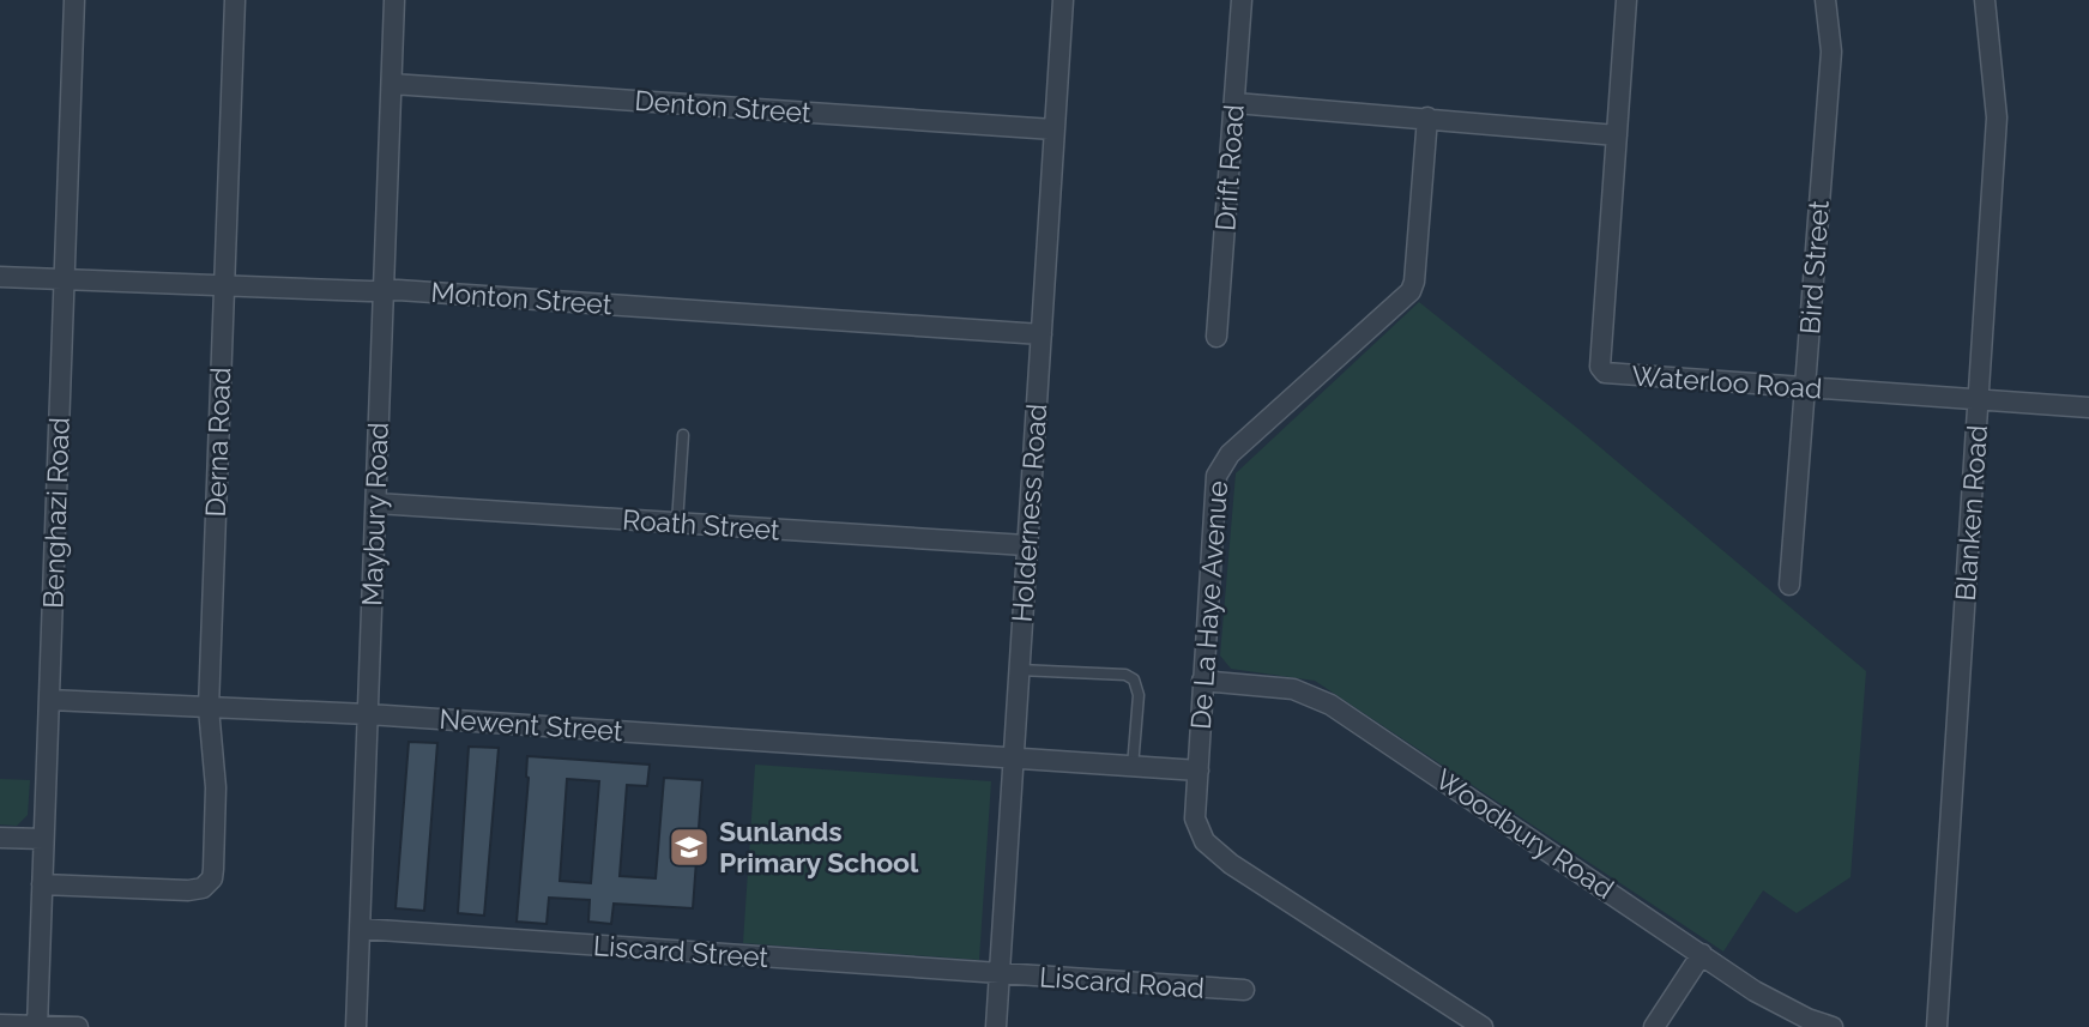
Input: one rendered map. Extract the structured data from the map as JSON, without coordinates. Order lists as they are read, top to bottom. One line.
{"streets":{"street":["Denton Street","Drift Road","Bird Street","Monton Street","Waterloo Road","Derna Road","Benghazi Road","Holderness Road","Blanken Road","Maybury Road","Roath Street","De La Haye Avenue","Newent Street","Woodbury Road","Liscard Street","Liscard Road"]},"crossings":[["Denton Street","Holderness Road"],["Denton Street","Maybury Road"],["Bird Street","Waterloo Road"],["Monton Street","Derna Road"],["Monton Street","Benghazi Road"],["Monton Street","Holderness Road"],["Monton Street","Maybury Road"],["Waterloo Road","Blanken Road"],["Derna Road","Benghazi Road"],["Derna Road","Newent Street"],["Benghazi Road","Newent Street"],["Holderness Road","Roath Street"],["Holderness Road","Newent Street"],["Holderness Road","Liscard Street"],["Holderness Road","Liscard Road"],["Maybury Road","Roath Street"],["Maybury Road","Newent Street"],["Maybury Road","Liscard Street"],["De La Haye Avenue","Newent Street"],["De La Haye Avenue","Woodbury Road"],["Liscard Street","Liscard Road"]],"places":{"school or university":["Sunlands Primary School"]}}
